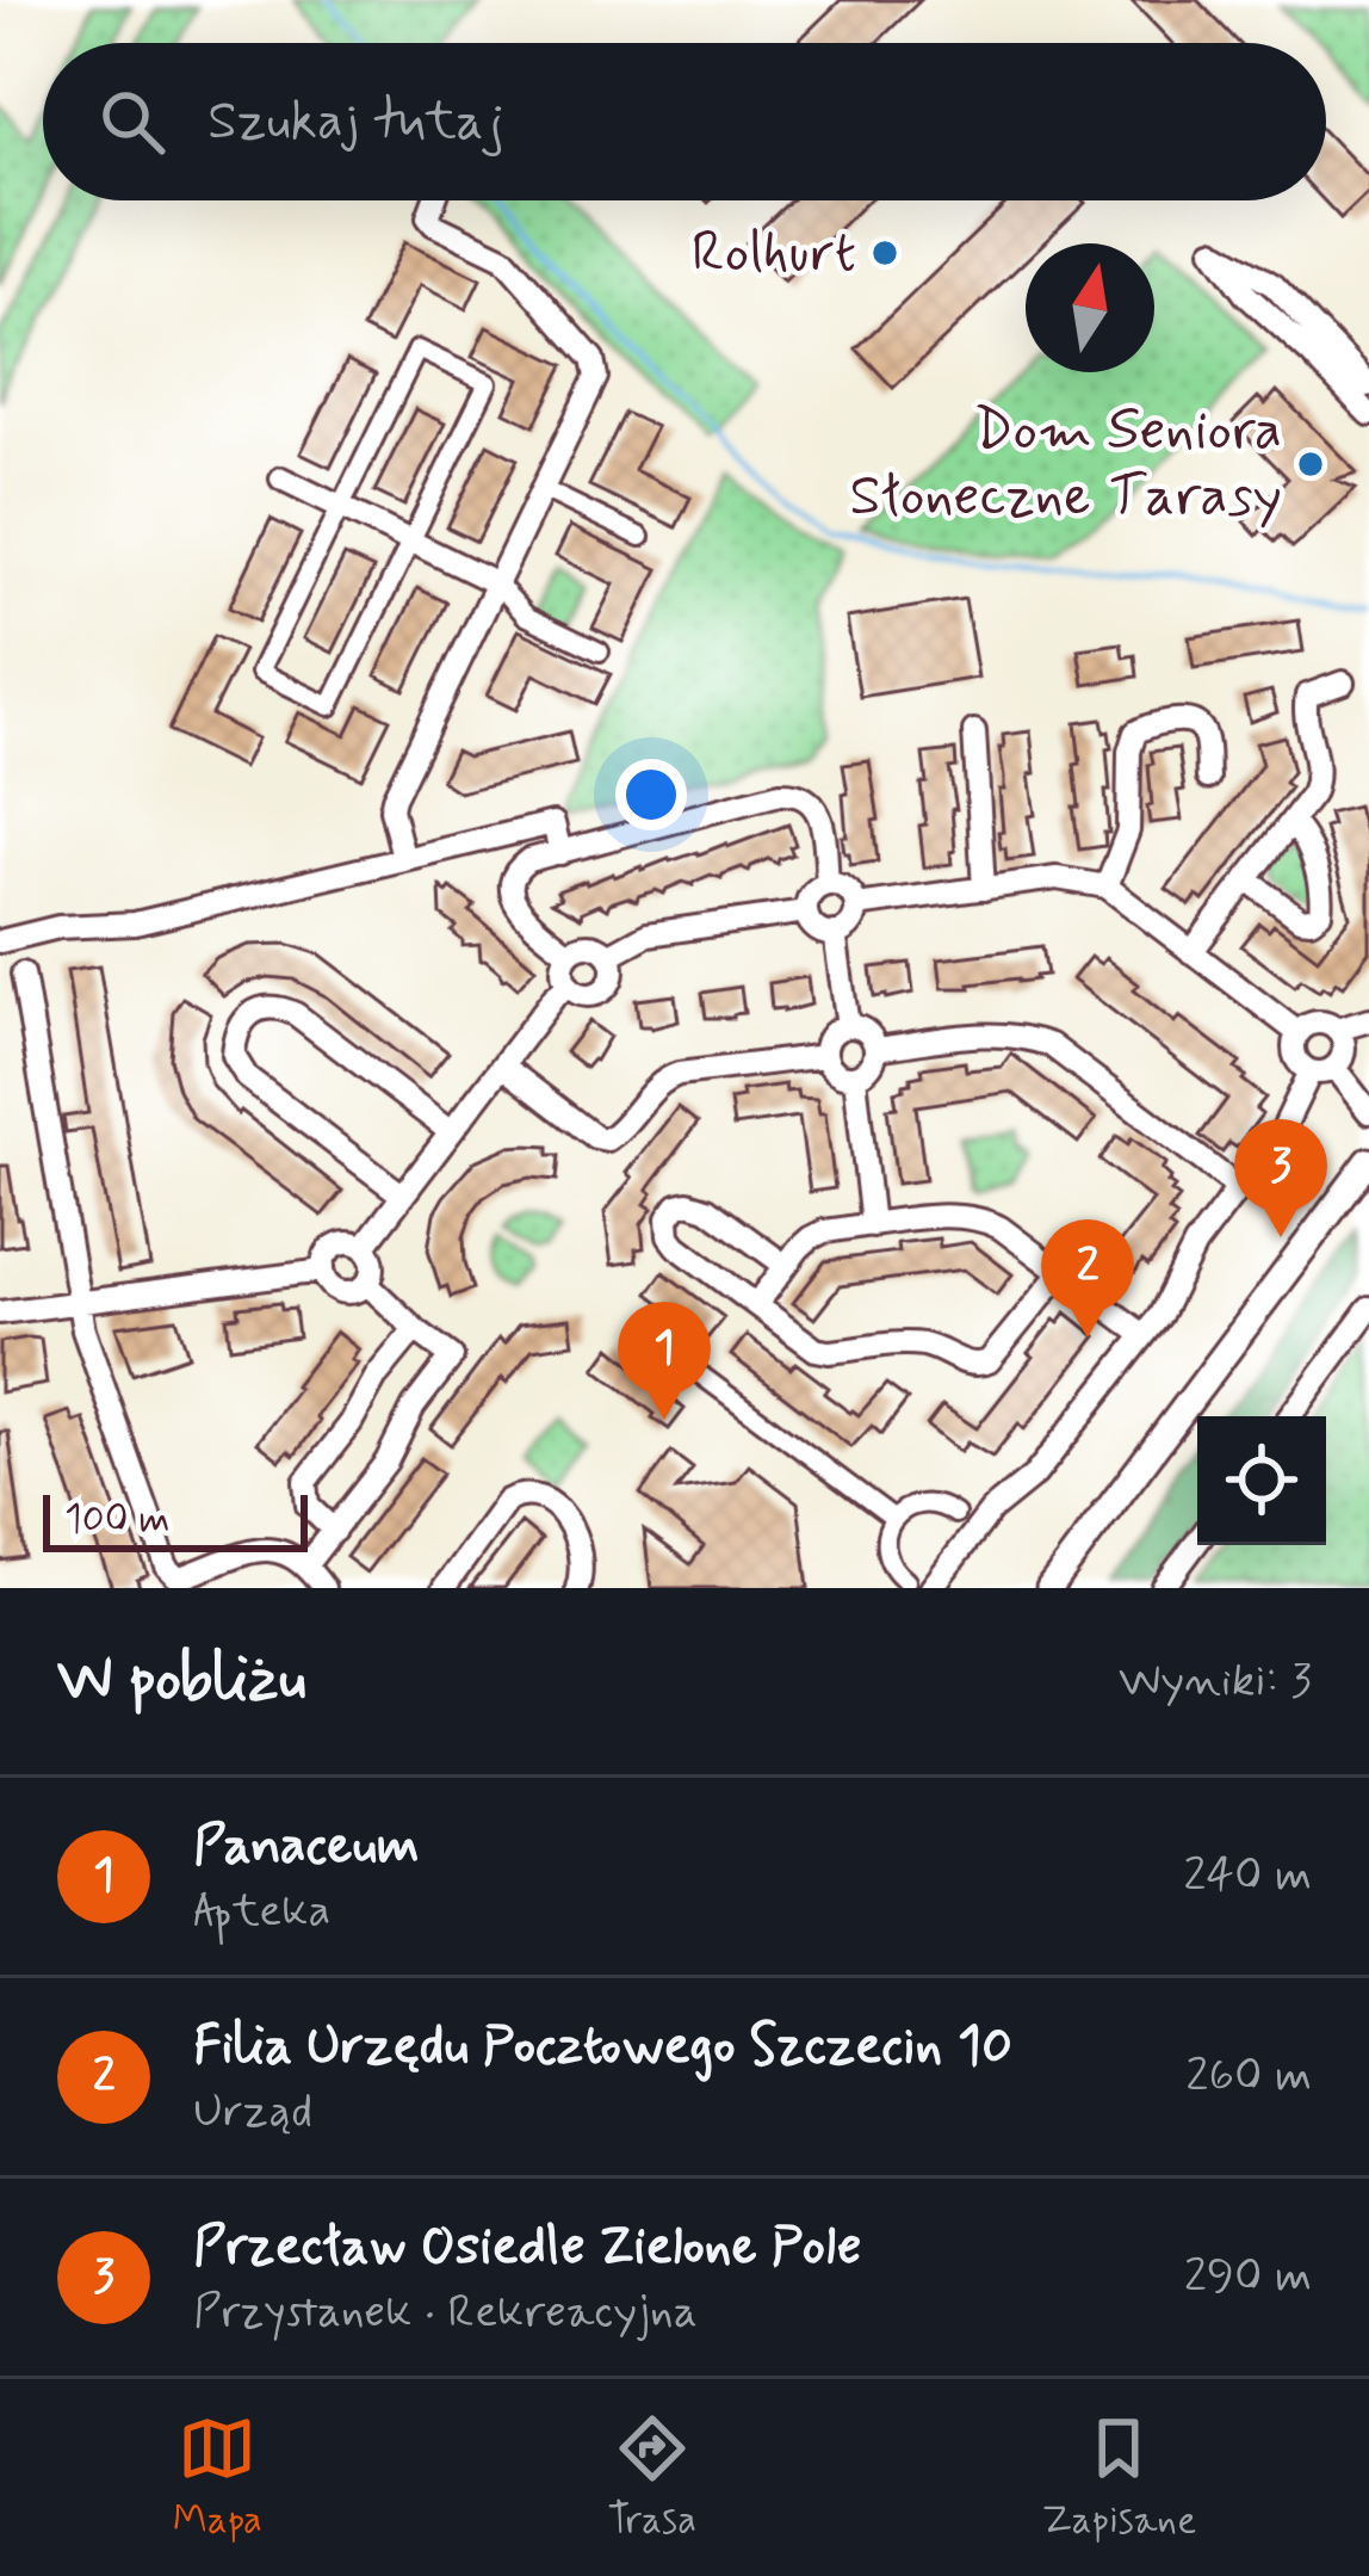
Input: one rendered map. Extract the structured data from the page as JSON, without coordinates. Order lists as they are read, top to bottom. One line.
{"places":["Rolhurt","Dom Seniora Słoneczne Tarasy"],"scale_bar":"100 m","north":"top","page":{"search":"Szukaj tutaj","pins":["3","2","1"],"scale":"100 m","heading":["W pobliżu","Wyniki: 3"],"list":[{"mark":"1","name":"Panaceum","note":"Apteka","value":"240 m"},{"mark":"2","name":"Filia Urzędu Pocztowego Szczecin 10","note":"Urząd","value":"260 m"},{"mark":"3","name":"Przecław Osiedle Zielone Pole","note":"Przystanek · Rekreacyjna","value":"290 m"}],"nav":["Mapa","Trasa","Zapisane"]}}
